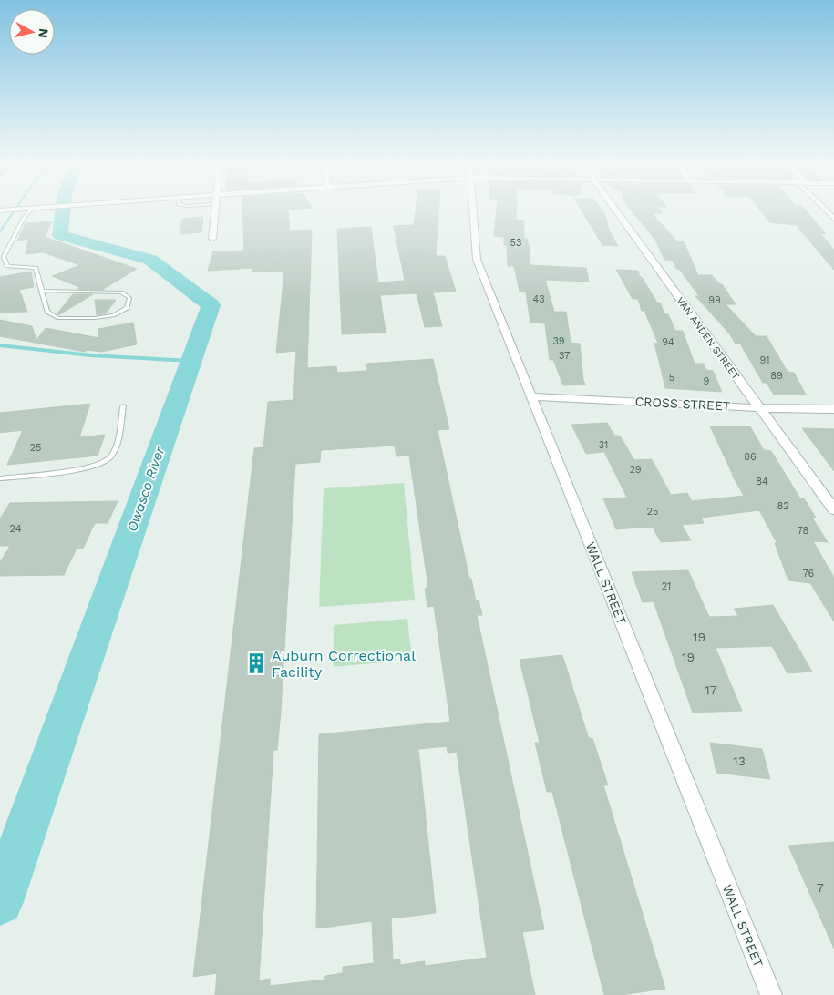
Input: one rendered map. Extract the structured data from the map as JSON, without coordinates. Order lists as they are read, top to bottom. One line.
{"streets":{"street":["VAN ANDEN STREET","CROSS STREET","WALL STREET"]},"crossings":[["VAN ANDEN STREET","CROSS STREET"],["CROSS STREET","WALL STREET"]],"water":["Owasco River"],"places":{"building":["Auburn Correctional Facility"]},"house_numbers":["53","43","99","39","94","37","91","89","5","9","31","25","86","29","84","82","25","24","78","76","21","19","19","17","13","7"],"north":"right"}
